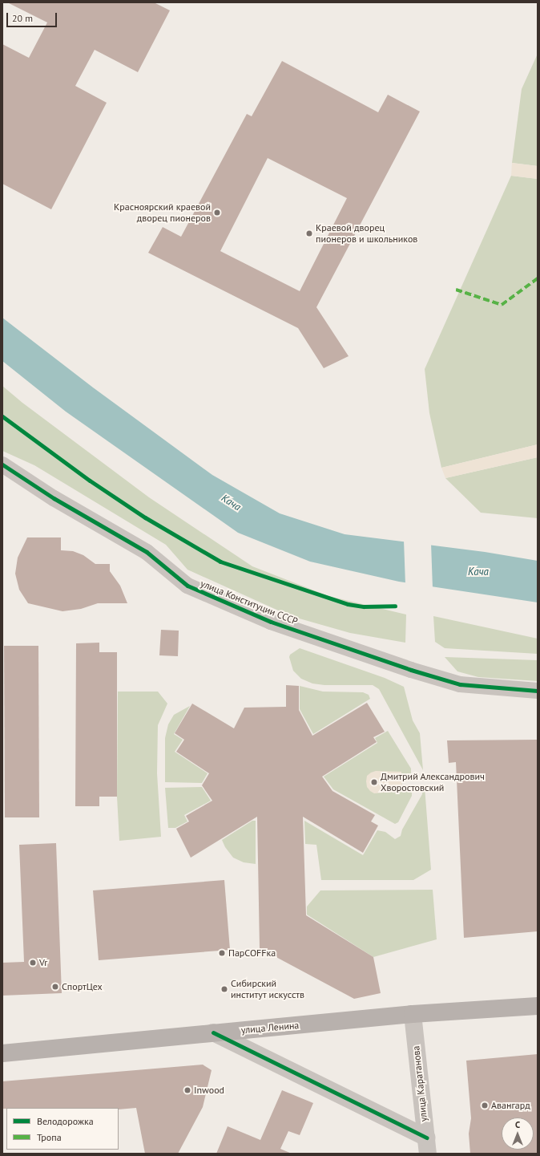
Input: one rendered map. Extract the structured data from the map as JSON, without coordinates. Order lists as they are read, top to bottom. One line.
{"streets":{"main road":["улица Ленина"],"street":["улица Конституции СССР","улица Каратанова"]},"crossings":[["улица Ленина","улица Каратанова"]],"water":["Кача"],"places":["Красноярский краевой дворец пионеров","Краевой дворец пионеров и школьников","Дмитрий Александрович Хворостовский","ПарCOFFка","Vr","СпортЦех","Сибирский институт искусств","Inwood","Авангард"],"legend":["Велодорожка","Тропа"],"scale_bar":"20 m","north":"top"}
